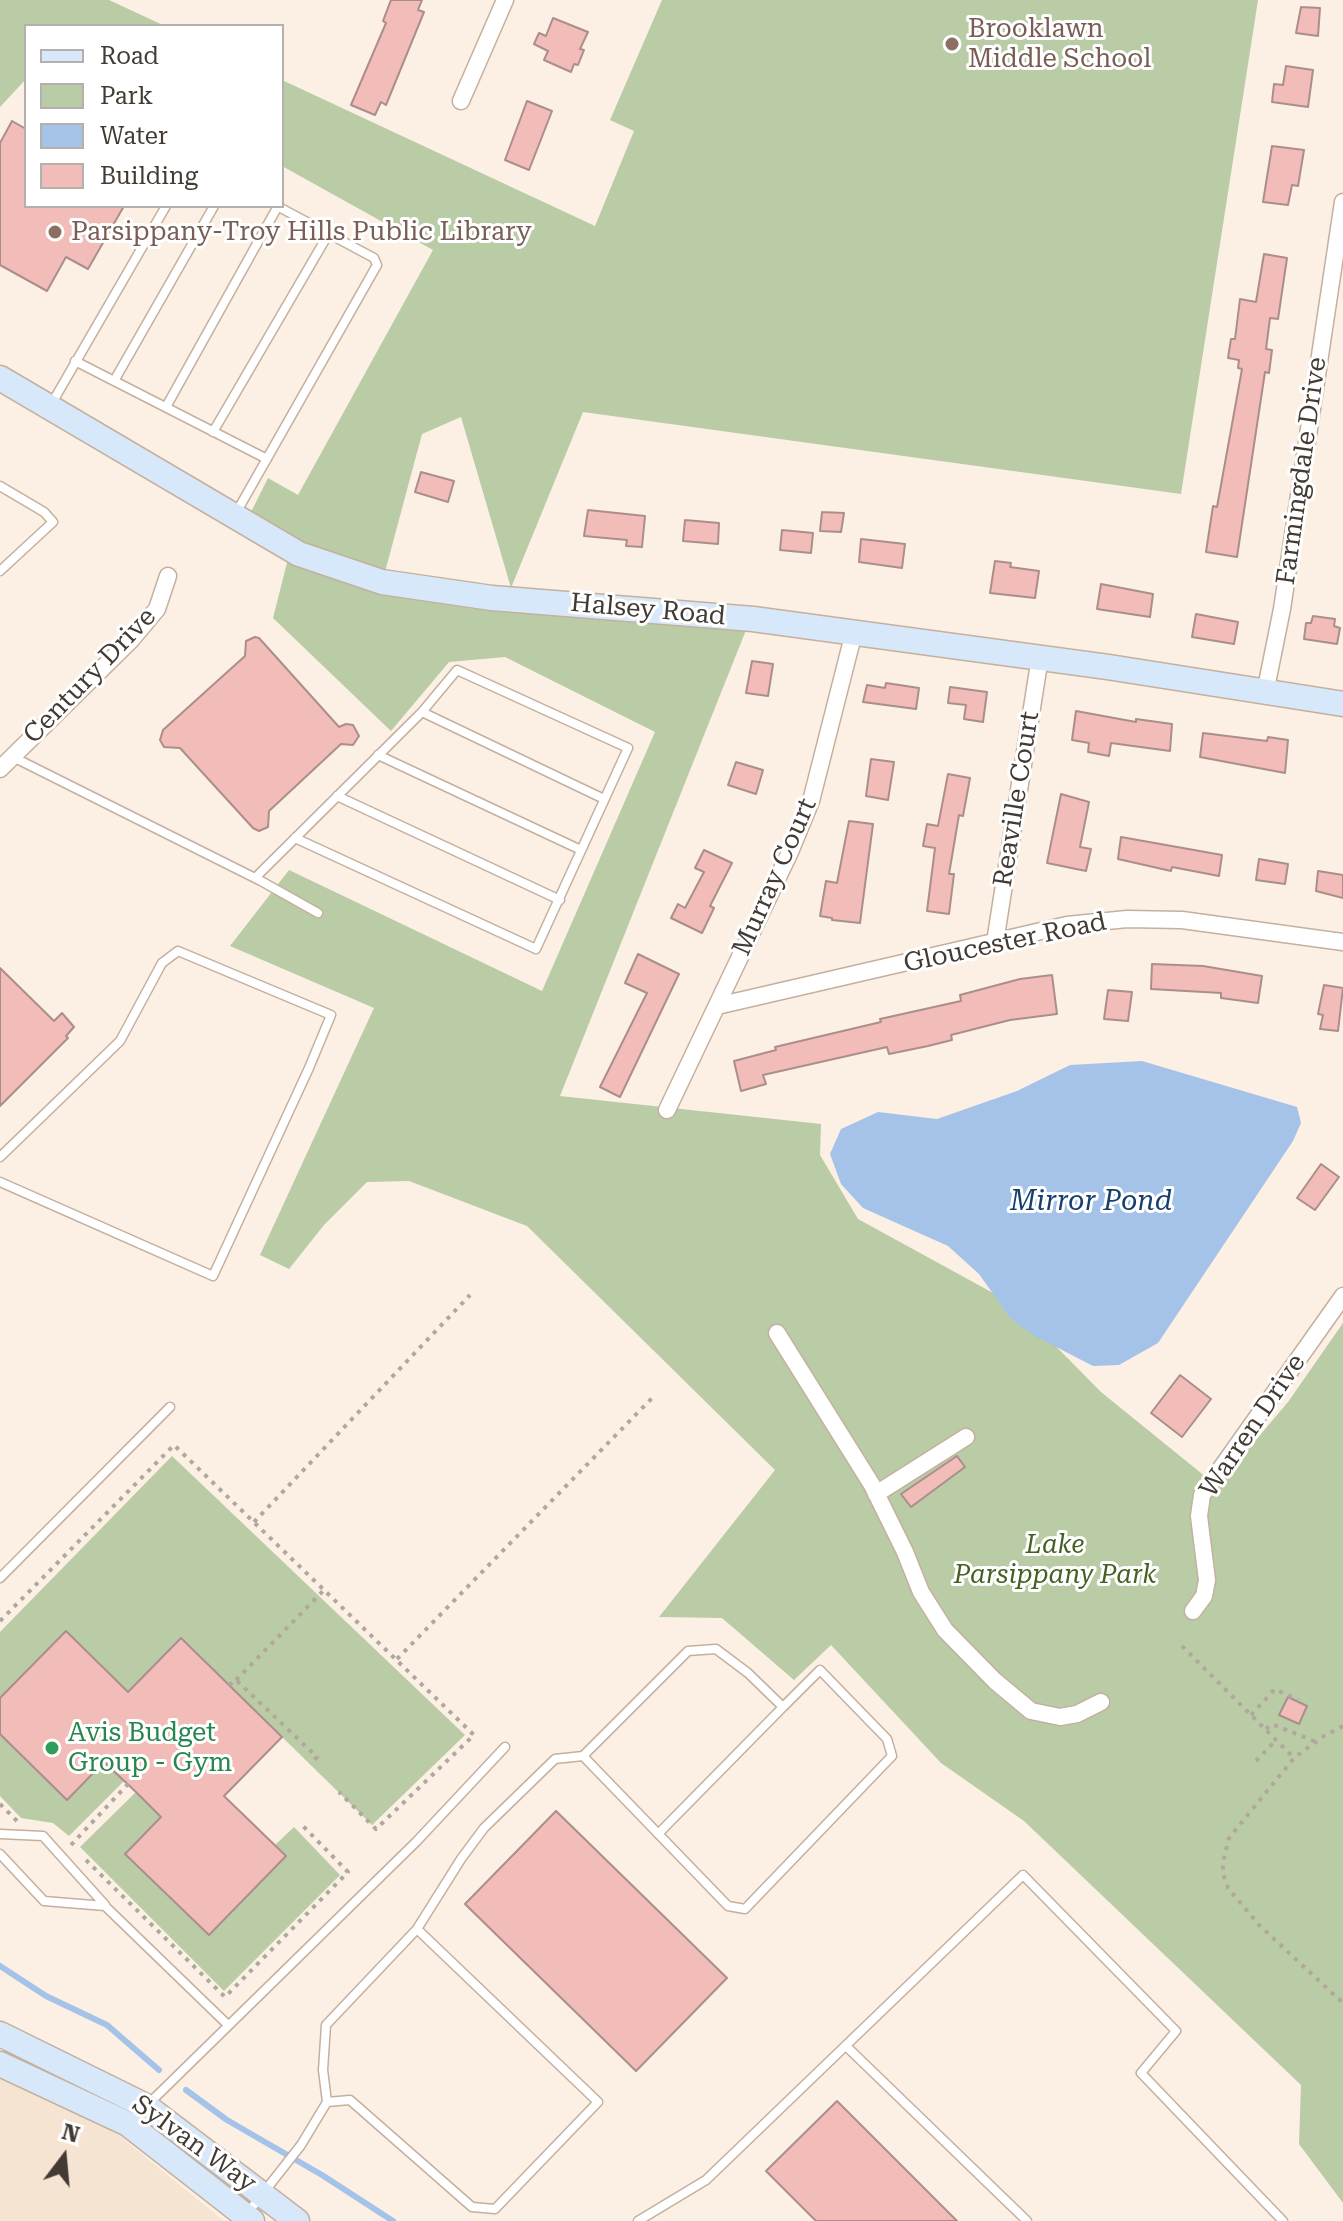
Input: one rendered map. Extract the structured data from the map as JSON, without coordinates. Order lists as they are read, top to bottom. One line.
{"streets":{"street":["Farmingdale Drive","Halsey Road","Century Drive","Reaville Court","Murray Court","Gloucester Road","Warren Drive","Sylvan Way"]},"crossings":[["Farmingdale Drive","Halsey Road"],["Halsey Road","Reaville Court"],["Halsey Road","Murray Court"],["Reaville Court","Gloucester Road"],["Murray Court","Gloucester Road"]],"water":["Mirror Pond"],"parks":["Lake Parsippany Park"],"places":["Brooklawn Middle School","Parsippany-Troy Hills Public Library","Avis Budget Group - Gym"],"legend":["Road","Park","Water","Building"],"north":"top"}
